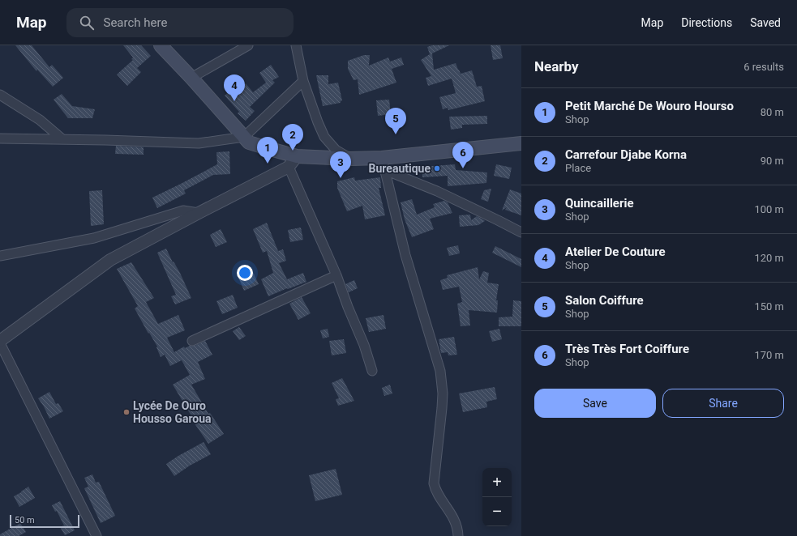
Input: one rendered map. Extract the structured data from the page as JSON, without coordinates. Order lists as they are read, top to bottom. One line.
{"places":["Bureautique","Lycée De Ouro Housso Garoua"],"scale_bar":"50 m","page":{"header":"Map","search":"Search here","nav":["Map","Directions","Saved"],"heading":["Nearby","6 results"],"pins":["4","5","2","1","6","3"],"list":[{"mark":"1","name":"Petit Marché De Wouro Hourso","note":"Shop","value":"80 m"},{"mark":"2","name":"Carrefour Djabe Korna","note":"Place","value":"90 m"},{"mark":"3","name":"Quincaillerie","note":"Shop","value":"100 m"},{"mark":"4","name":"Atelier De Couture","note":"Shop","value":"120 m"},{"mark":"5","name":"Salon Coiffure","note":"Shop","value":"150 m"},{"mark":"6","name":"Très Très Fort Coiffure","note":"Shop","value":"170 m"}],"buttons":["Save","Share"],"map_buttons":["+","−"],"scale":"50 m"}}
